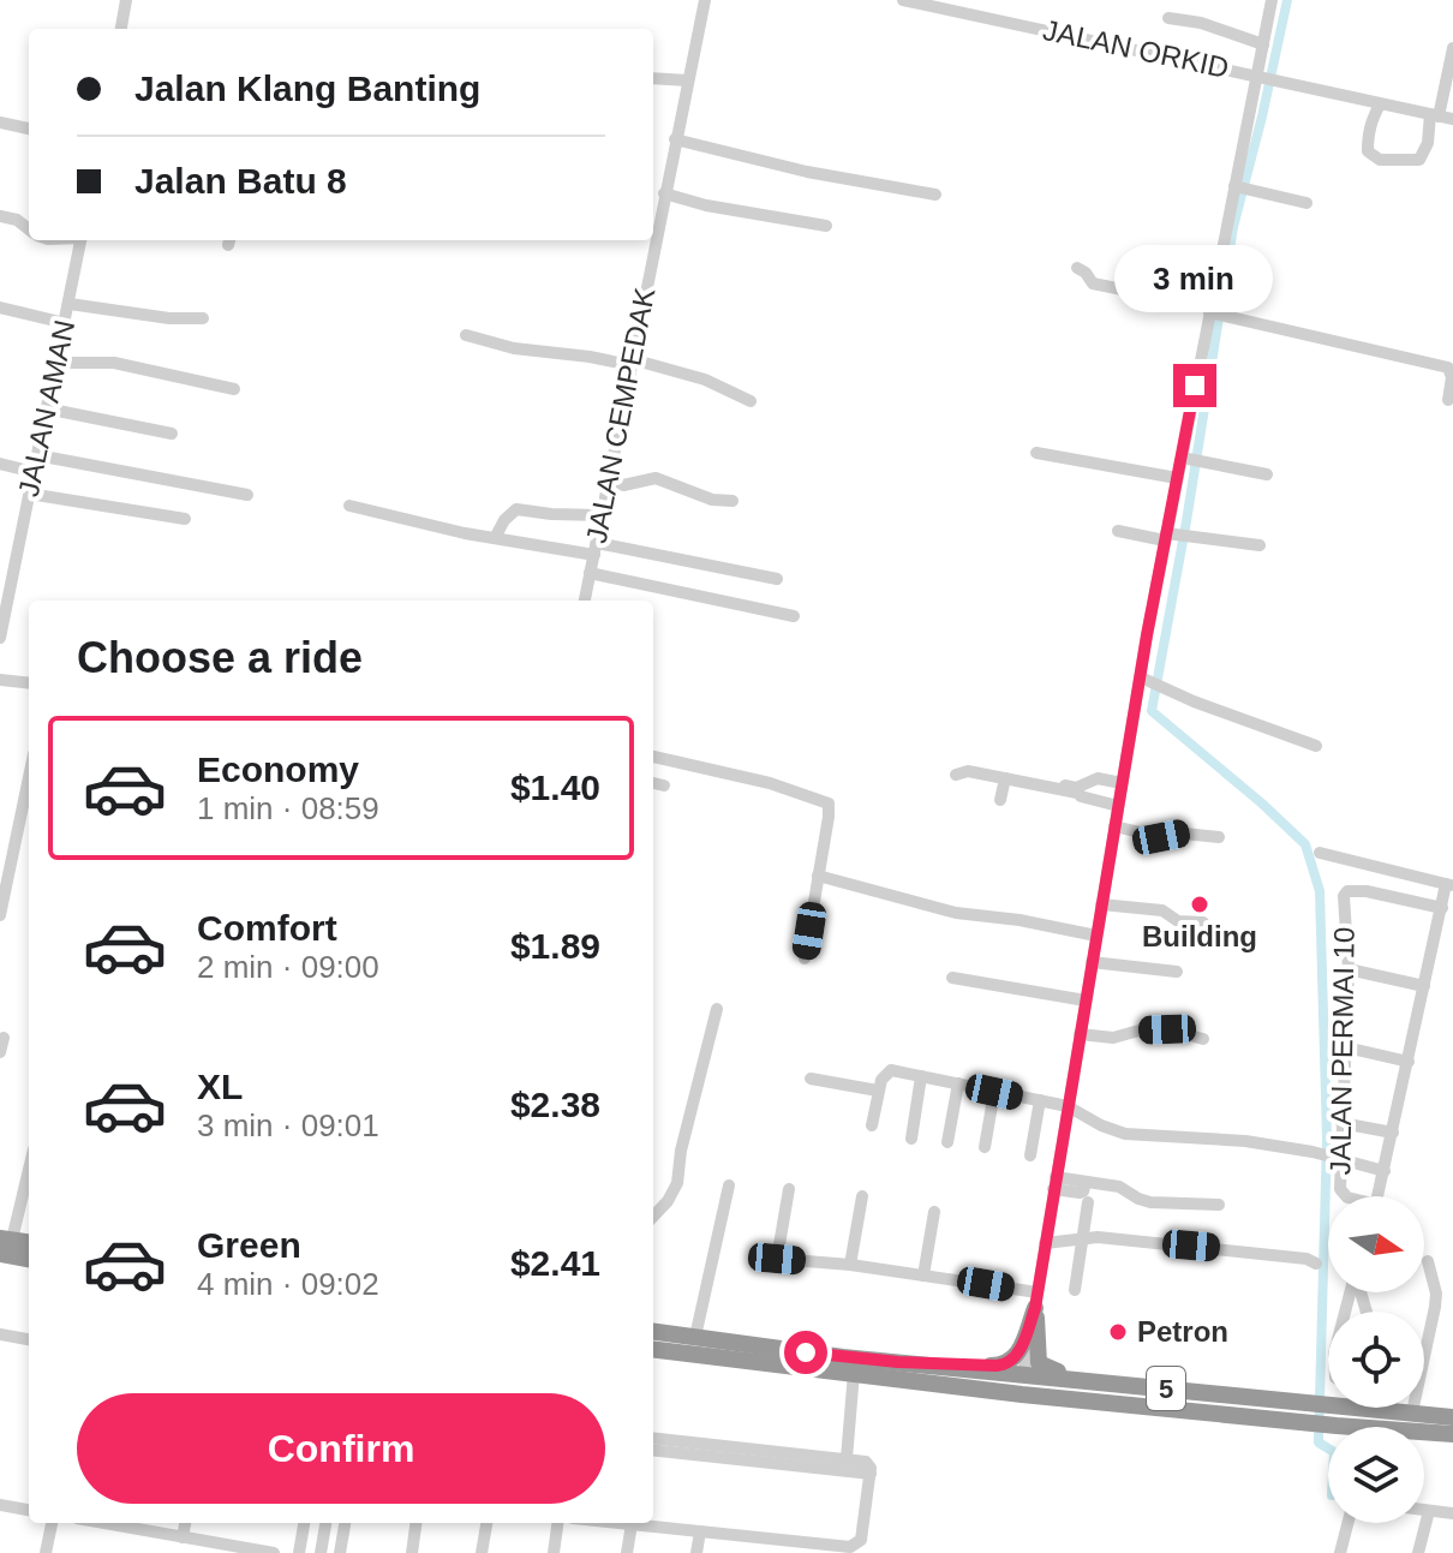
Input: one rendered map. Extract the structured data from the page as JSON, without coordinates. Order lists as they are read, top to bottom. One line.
{"streets":{"highway":["5"],"street":["JALAN ORKID","JALAN AMAN","JALAN CEMPEDAK","JALAN PERMAI 10"]},"places":["Building","Petron"],"north":"right","page":{"banner":["Jalan Klang Banting","Jalan Batu 8"],"bubble":"3 min","heading":"Choose a ride","list":[{"name":"Economy","note":"1 min · 08:59","value":"$1.40"},{"name":"Comfort","note":"2 min · 09:00","value":"$1.89"},{"name":"XL","note":"3 min · 09:01","value":"$2.38"},{"name":"Green","note":"4 min · 09:02","value":"$2.41"}],"buttons":"Confirm"}}
